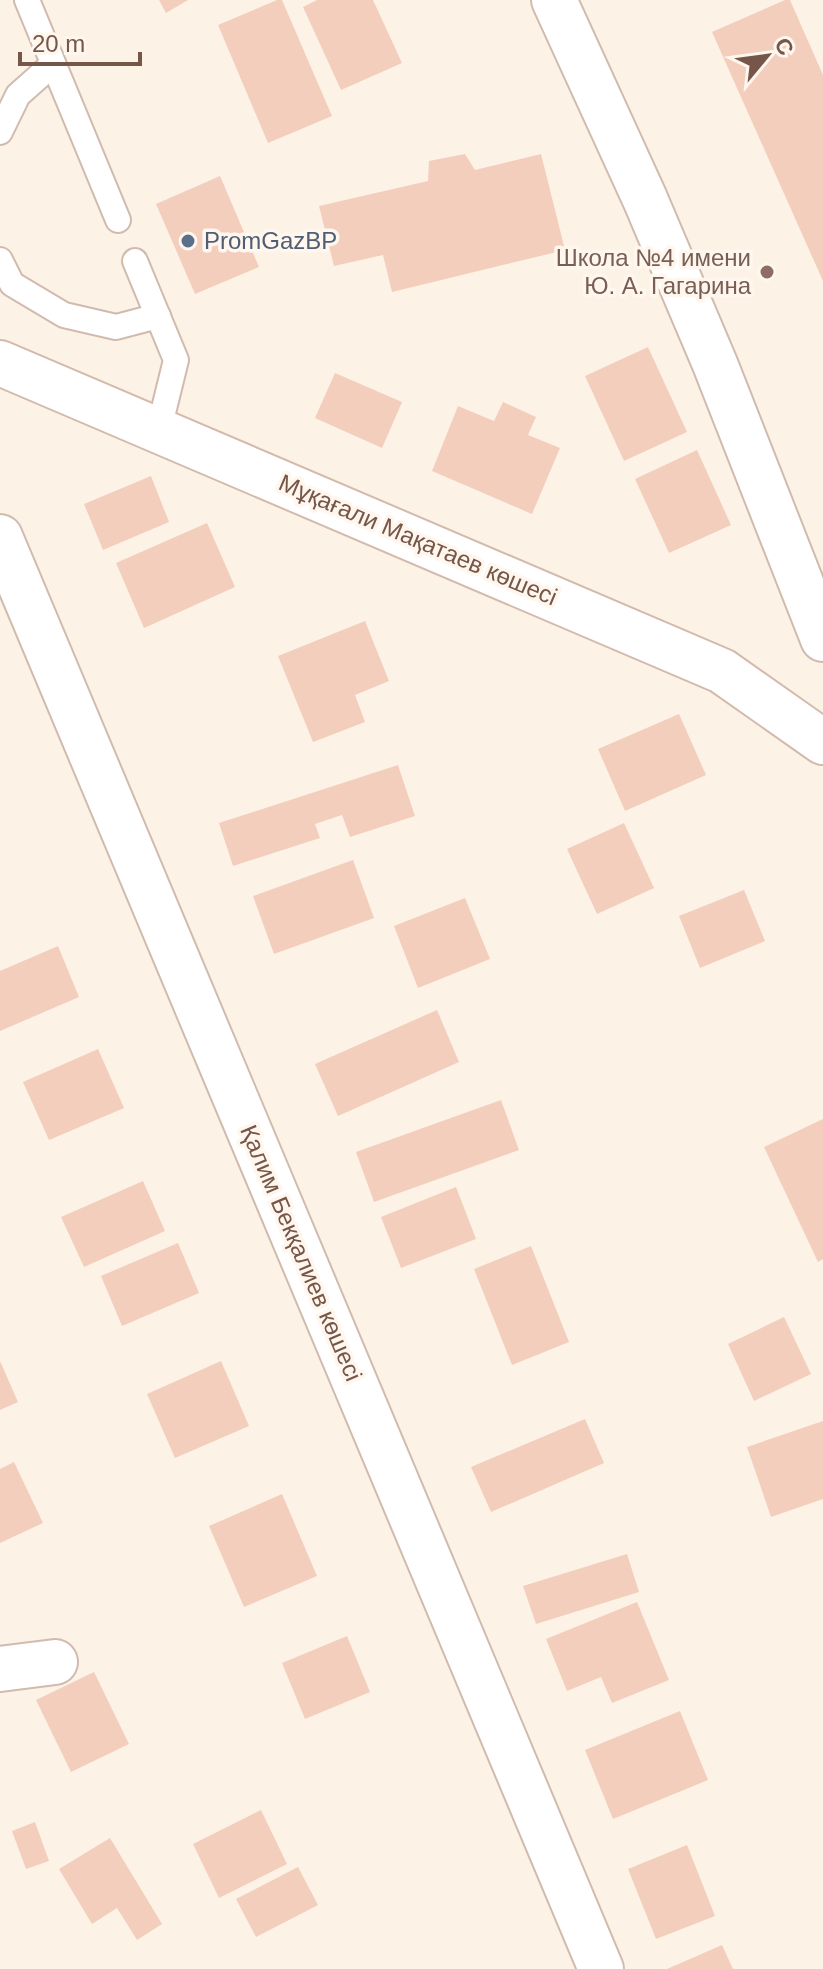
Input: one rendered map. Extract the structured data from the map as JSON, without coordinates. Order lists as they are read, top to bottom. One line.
{"streets":{"street":["Мұқағали Мақатаев көшесі","Қалим Бекқалиев көшесі"]},"places":["PromGazBP","Школа №4 имени Ю. А. Гагарина"],"scale_bar":"20 m","north":"top right"}
